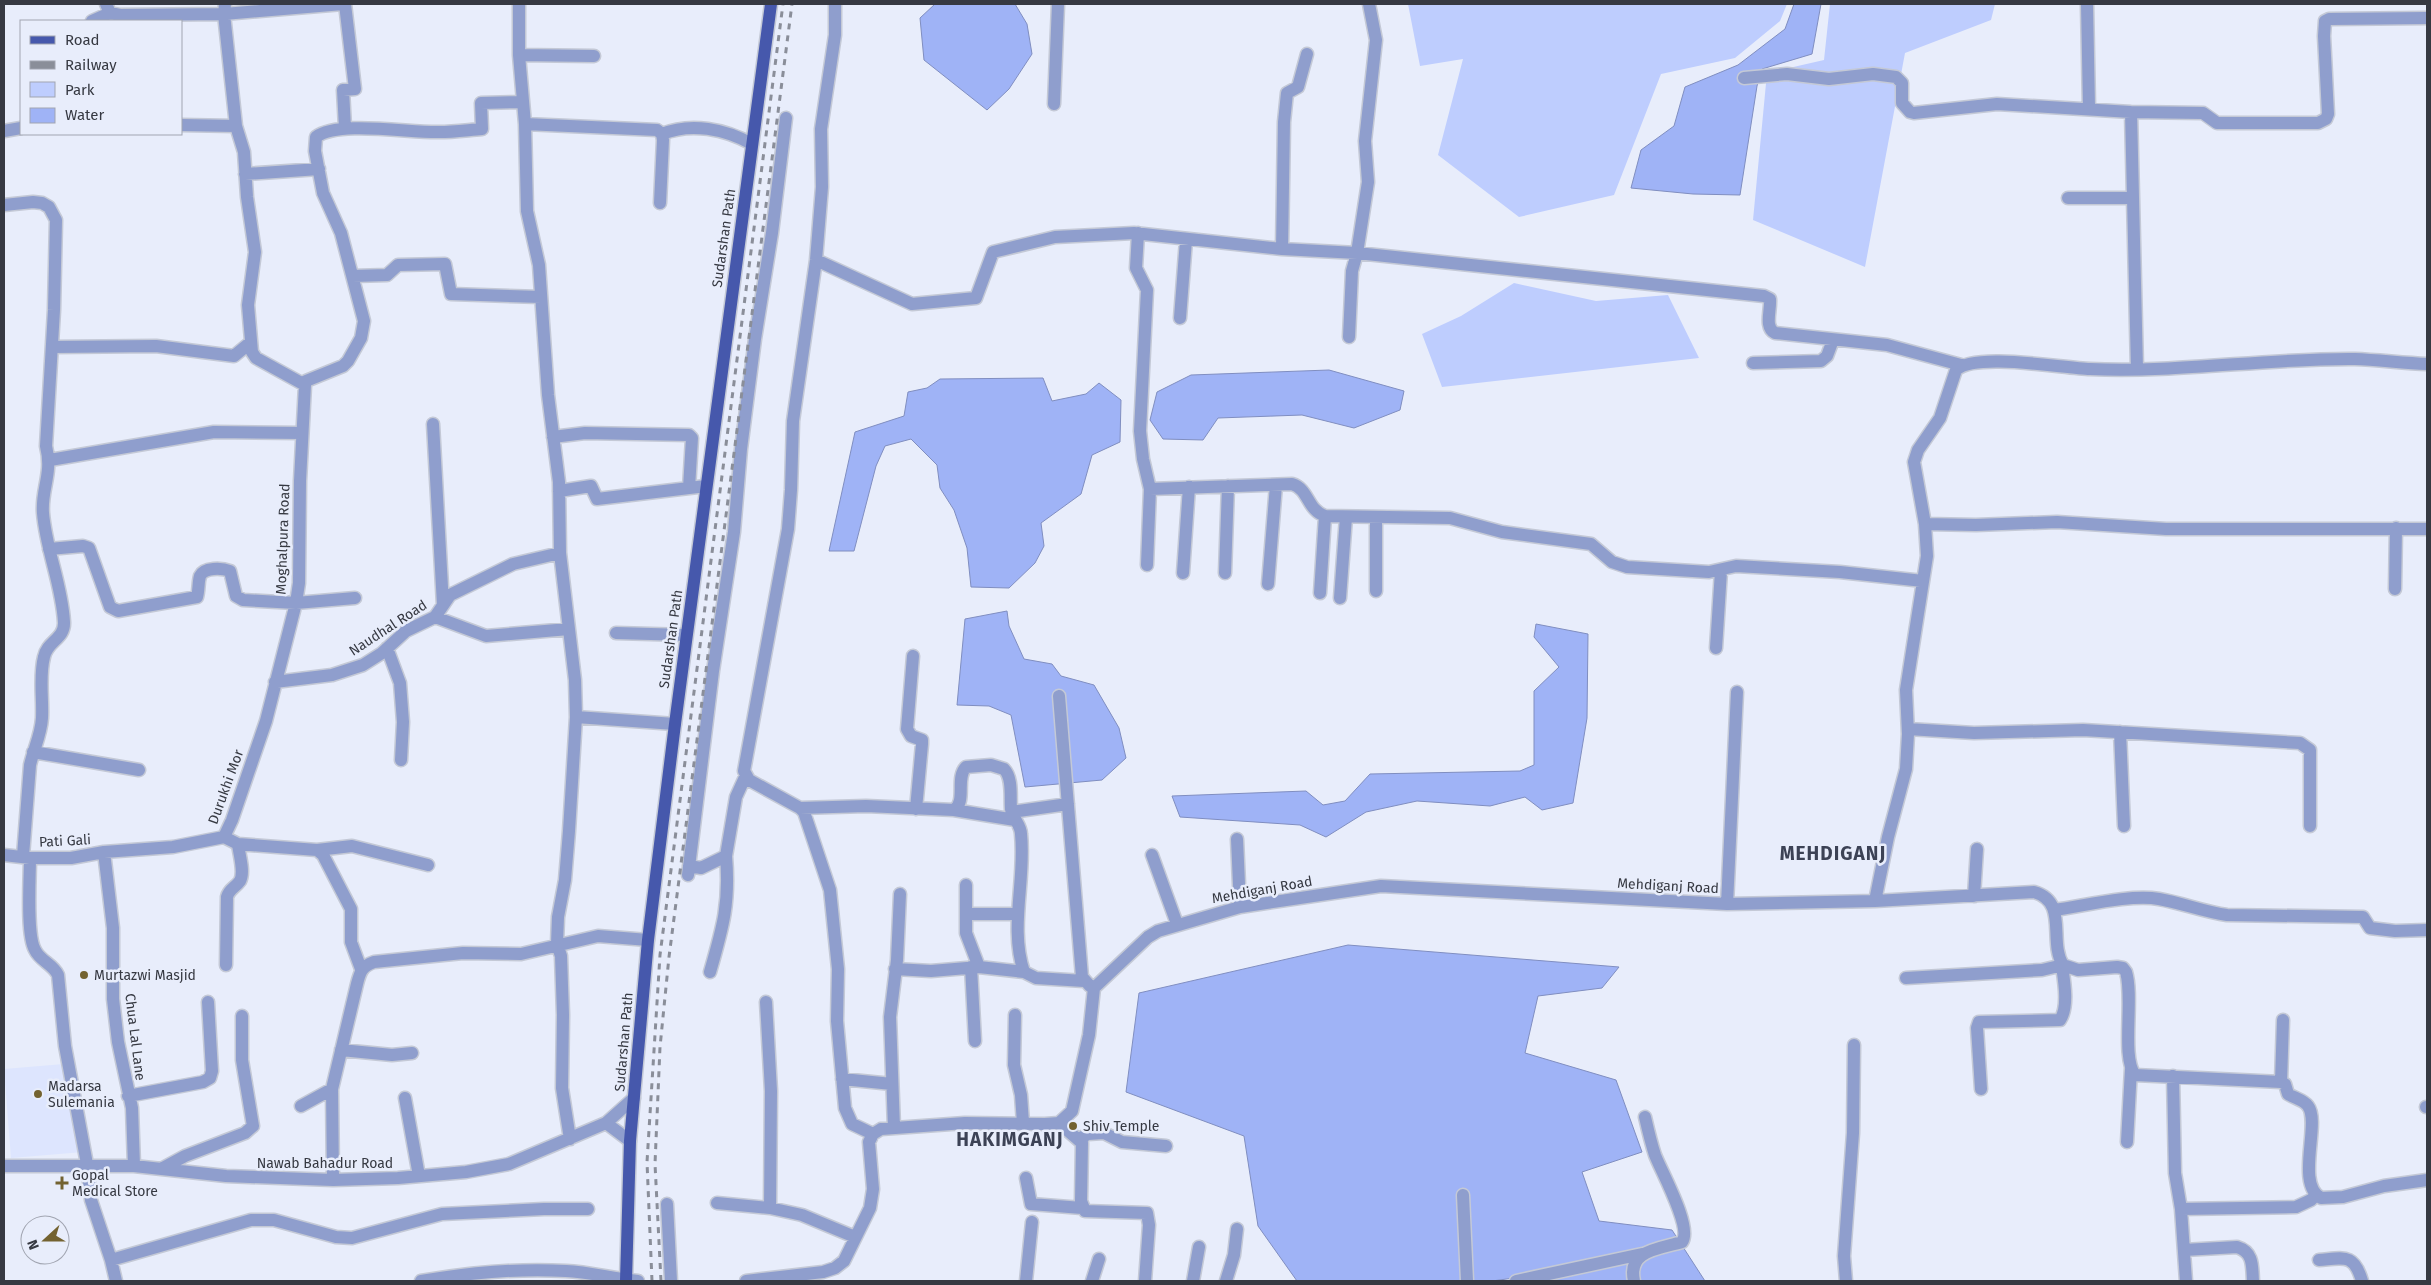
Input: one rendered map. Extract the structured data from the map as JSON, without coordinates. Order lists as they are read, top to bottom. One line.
{"streets":{"main road":["Sudarshan Path"],"street":["Moghalpura Road","Naudhal Road","Durukhi Mor","Pati Gali","Mehdiganj Road","Chua Lal Lane","Nawab Bahadur Road"]},"crossings":[["Sudarshan Path","Nawab Bahadur Road"],["Moghalpura Road","Naudhal Road"],["Moghalpura Road","Durukhi Mor"],["Naudhal Road","Durukhi Mor"],["Durukhi Mor","Pati Gali"],["Pati Gali","Chua Lal Lane"],["Chua Lal Lane","Nawab Bahadur Road"]],"districts":["MEHDIGANJ","HAKIMGANJ"],"places":{"other":["Murtazwi Masjid","Madarsa Sulemania","Shiv Temple"],"health":["Gopal Medical Store"]},"legend":["Road","Railway","Park","Water"],"north":"left"}
